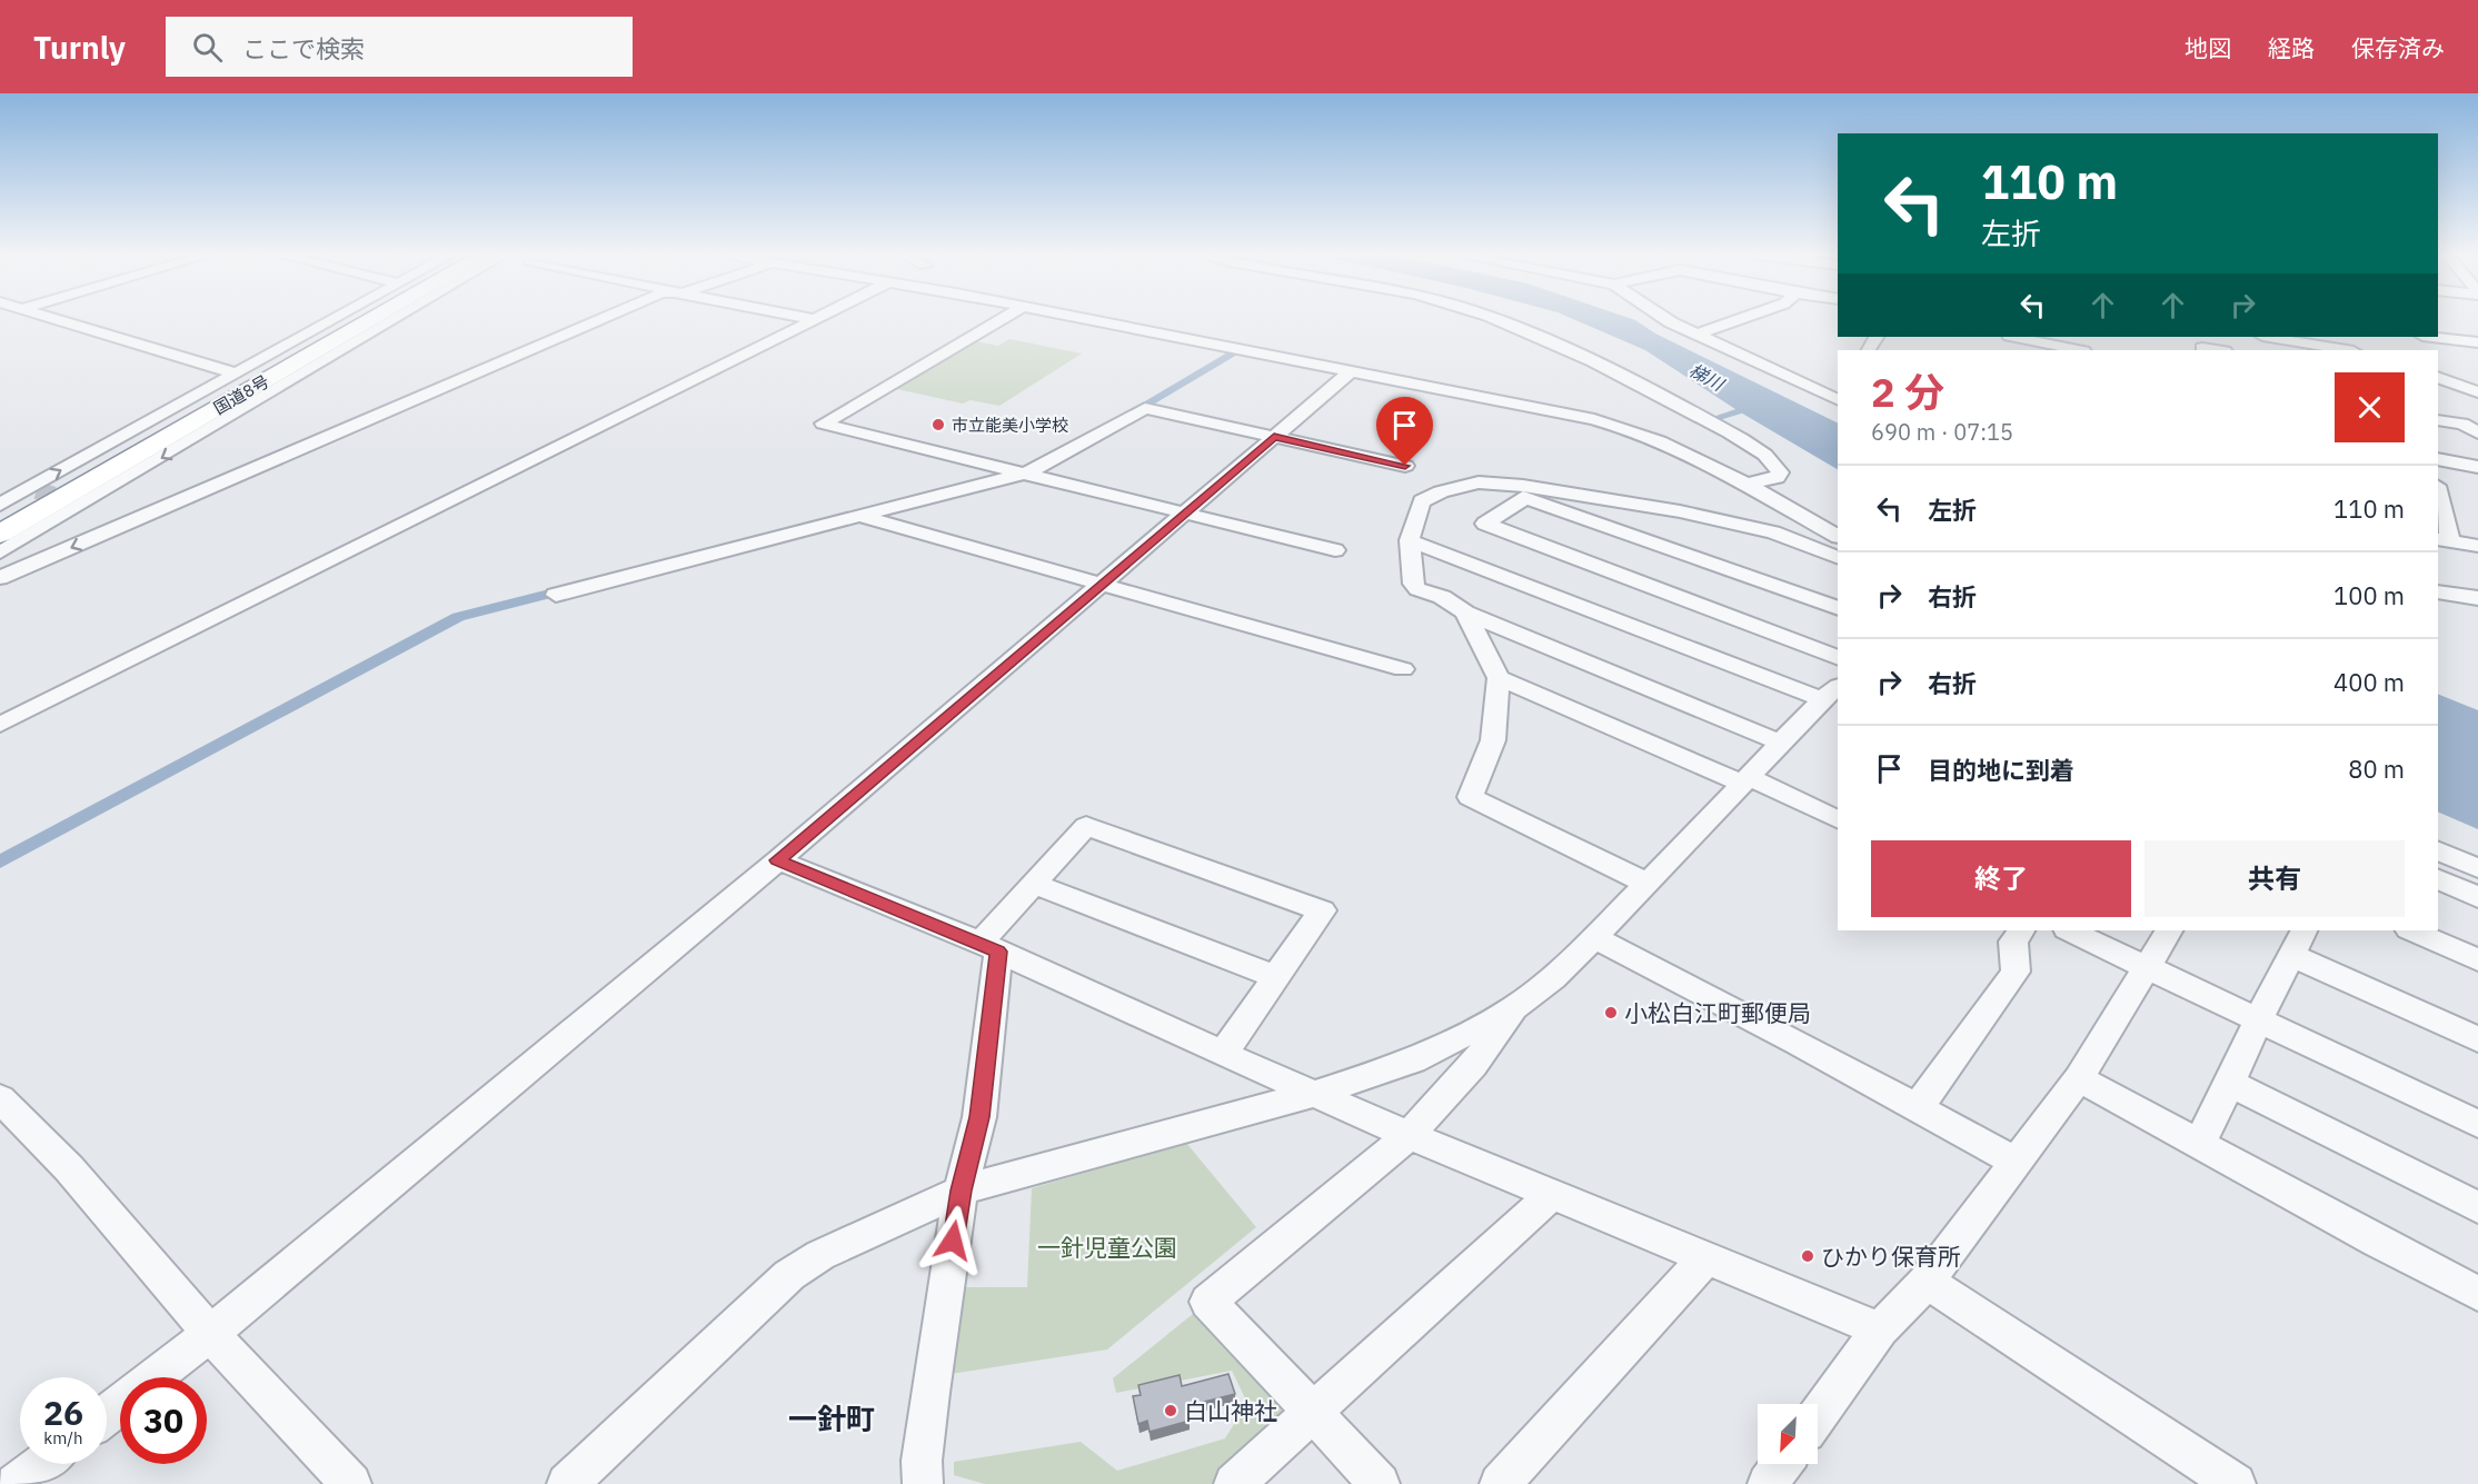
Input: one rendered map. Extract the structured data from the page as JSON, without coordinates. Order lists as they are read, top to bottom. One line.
{"streets":{"highway":["国道8号"]},"districts":["一針町"],"water":["梯川"],"parks":["一針児童公園"],"places":["市立能美小学校","小松白江町郵便局","ひかり保育所","白山神社"],"north":"bottom left","page":{"header":"Turnly","search":"ここで検索","nav":["地図","経路","保存済み"],"turn":["110 m","左折"],"heading":["2 分","690 m · 07:15"],"list":[{"name":"左折","value":"110 m"},{"name":"右折","value":"100 m"},{"name":"右折","value":"400 m"},{"name":"目的地に到着","value":"80 m"}],"buttons":["終了","共有"],"speed":"26 km/h","limit":"30"}}
